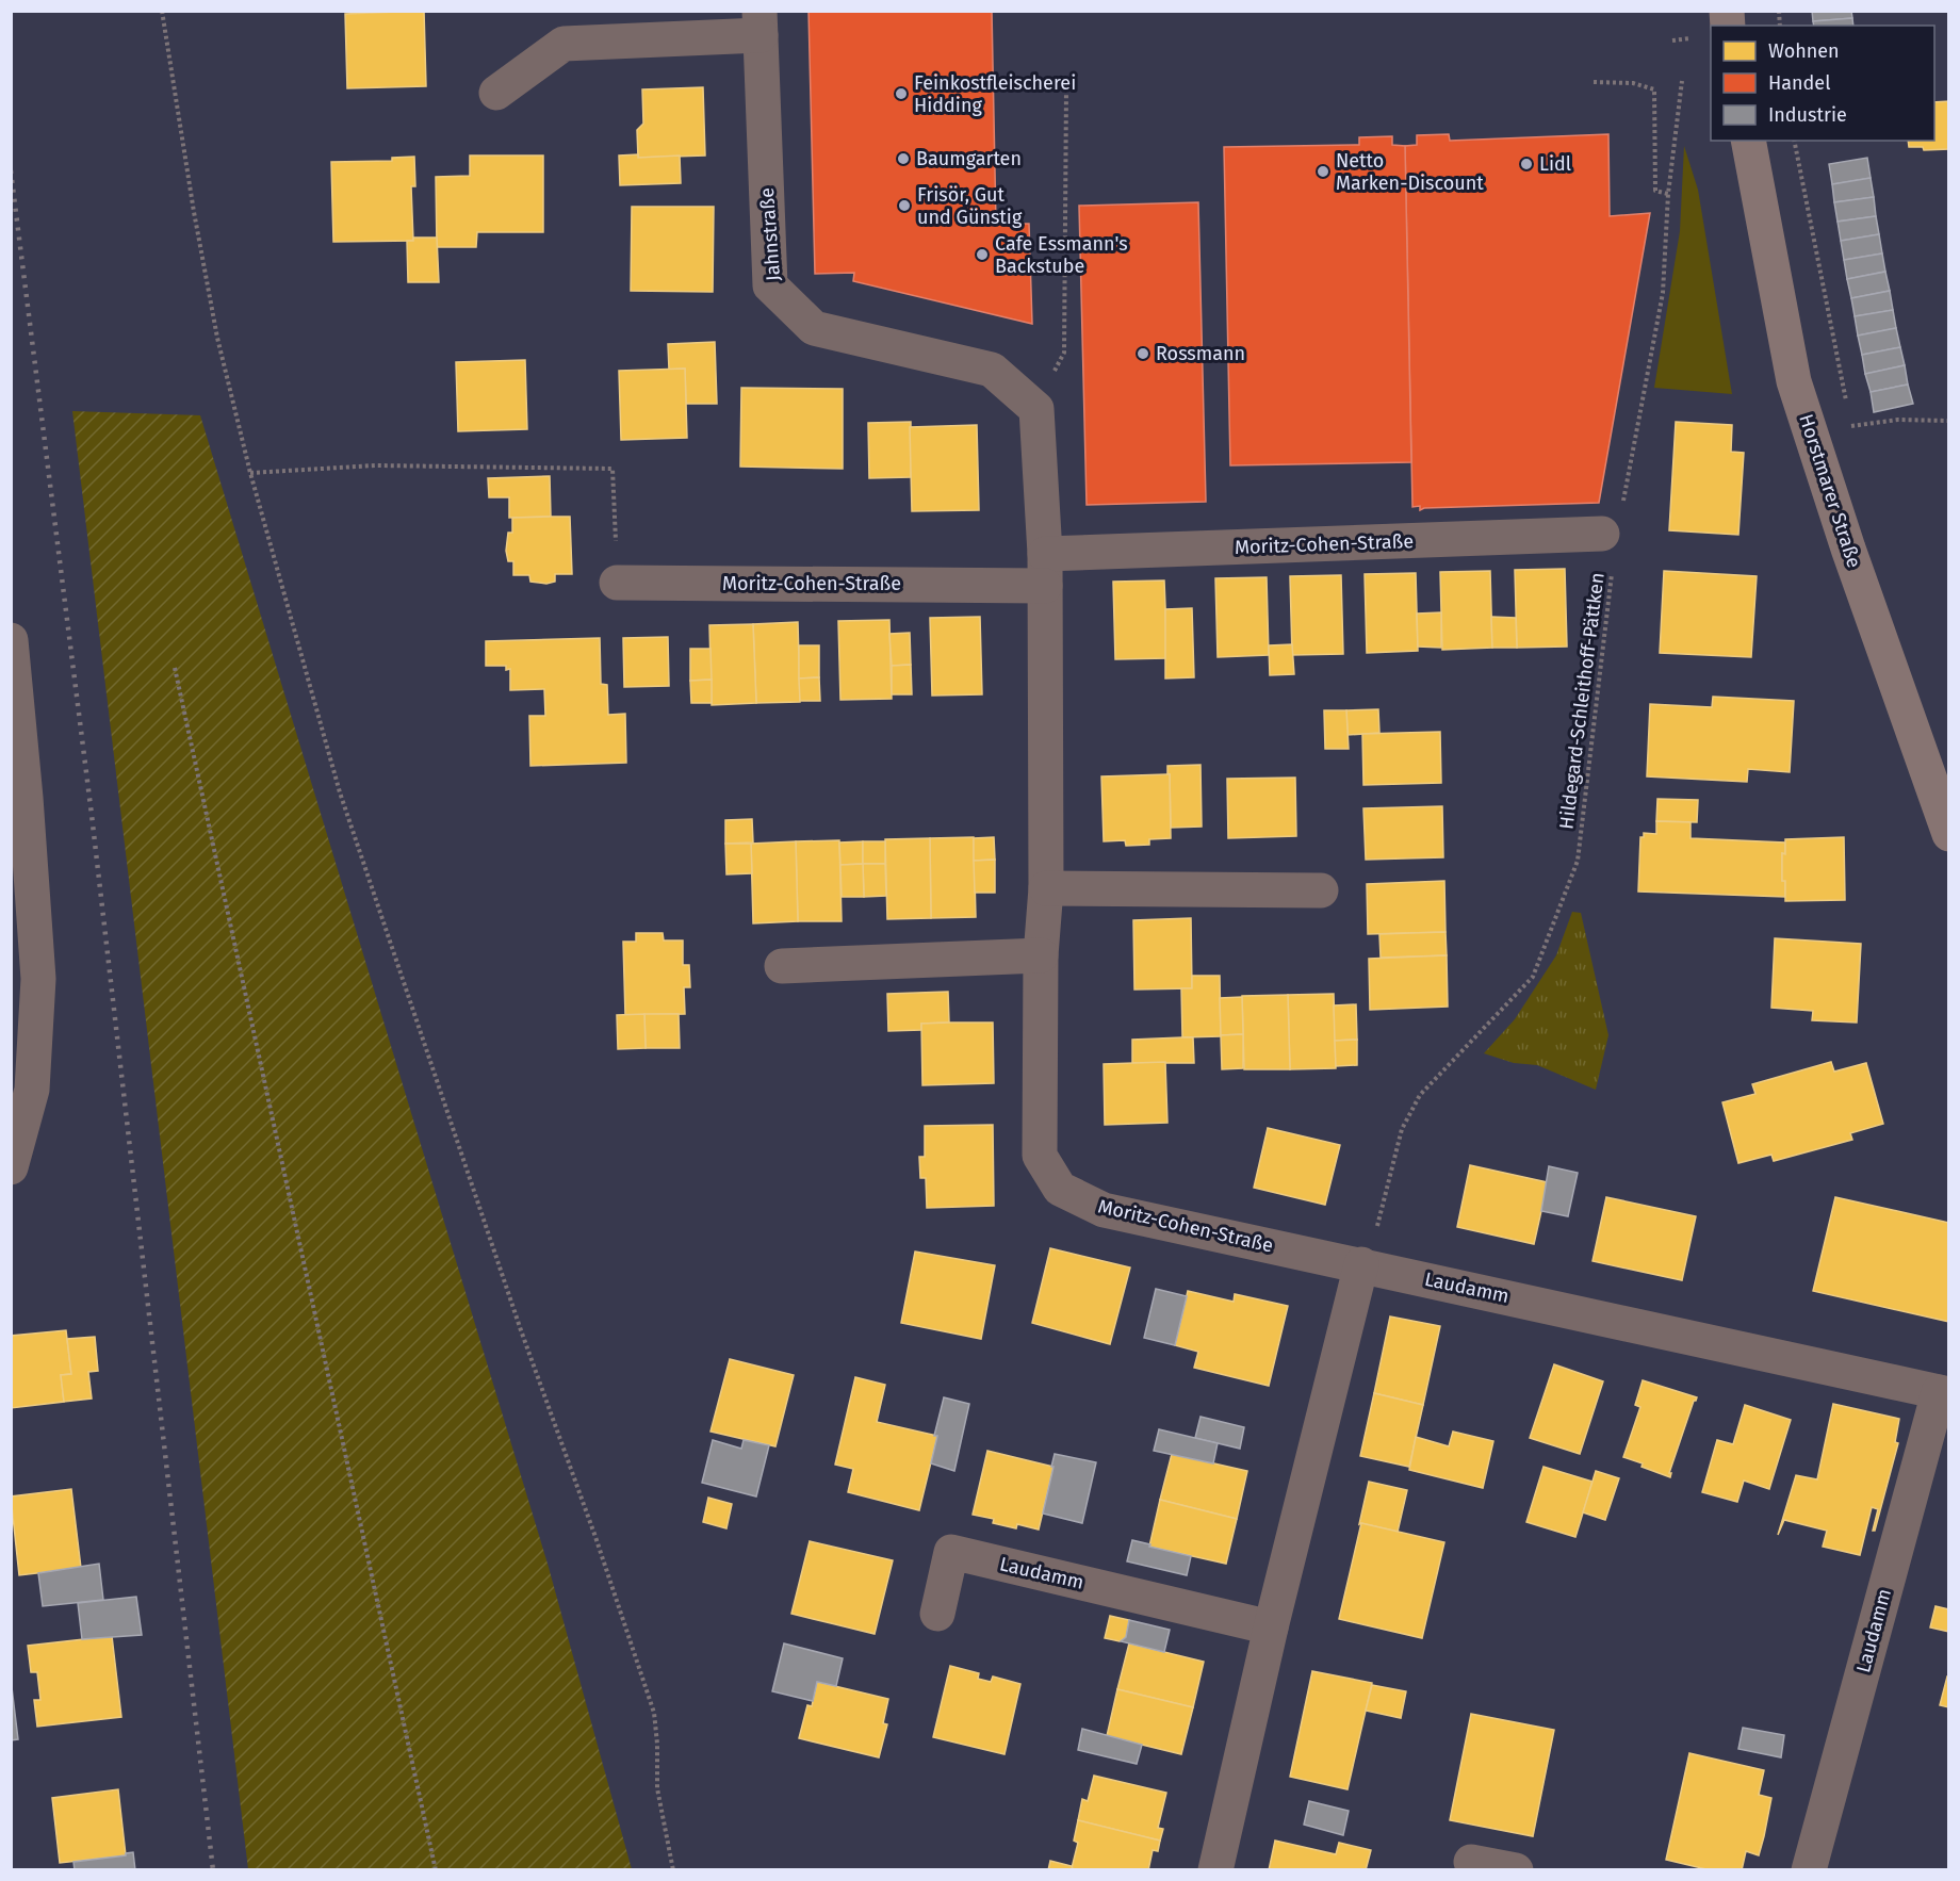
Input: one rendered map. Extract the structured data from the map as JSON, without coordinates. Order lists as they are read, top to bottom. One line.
{"streets":{"main road":["Horstmarer Straße"],"street":["Jahnstraße","Moritz-Cohen-Straße","Laudamm"],"path":["Hildegard-Schleithoff-Pättken"]},"crossings":[["Jahnstraße","Moritz-Cohen-Straße"],["Moritz-Cohen-Straße","Hildegard-Schleithoff-Pättken"],["Moritz-Cohen-Straße","Laudamm"],["Hildegard-Schleithoff-Pättken","Laudamm"]],"places":["Feinkostfleischerei Hidding","Baumgarten","Lidl","Netto Marken-Discount","Frisör, Gut und Günstig","Cafe Essmann's Backstube","Rossmann"],"legend":["Wohnen","Handel","Industrie"]}
